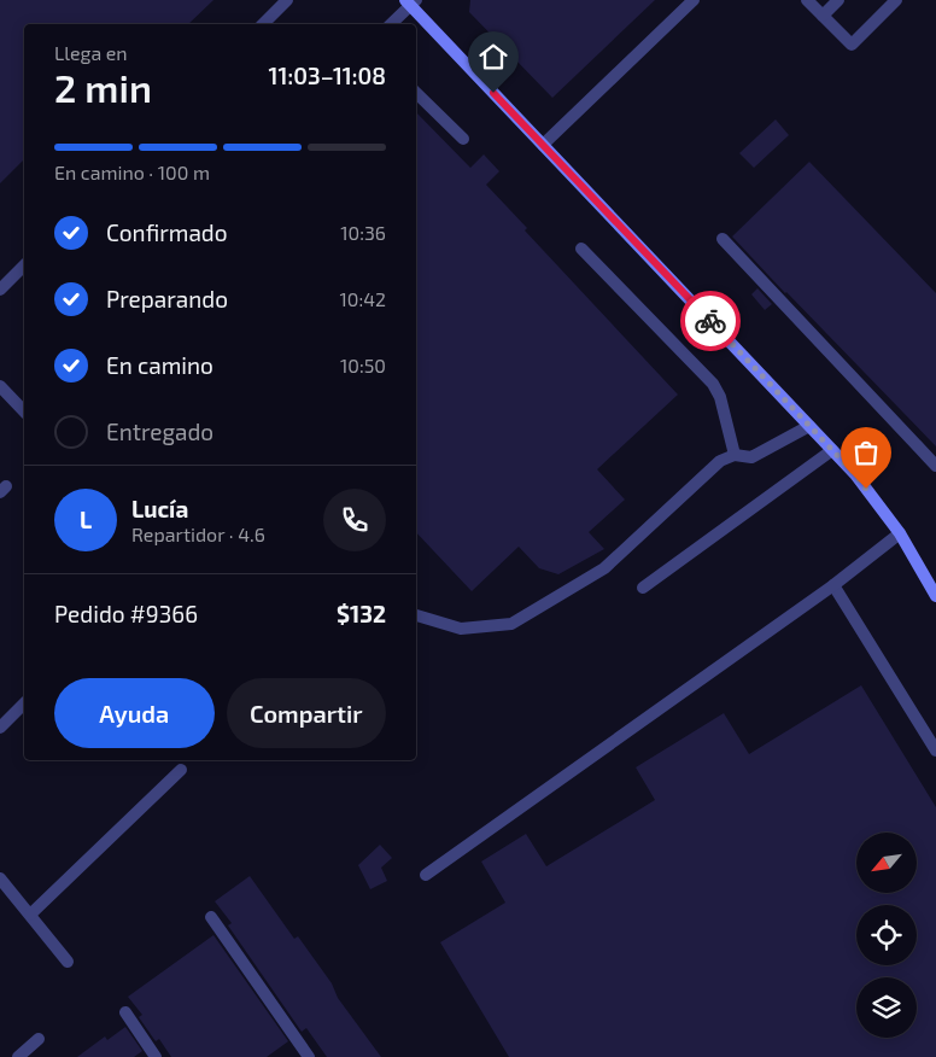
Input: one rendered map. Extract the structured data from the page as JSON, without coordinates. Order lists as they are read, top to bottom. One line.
{"north":"bottom left","page":{"heading":["2 min","Llega en","11:03–11:08"],"panel":["Lucía","Repartidor · 4.6","Pedido #9366","$132"],"bar":"En camino · 100 m","list":[["Confirmado","10:36"],["Preparando","10:42"],["En camino","10:50"],"Entregado"],"round":"L","buttons":["Ayuda","Compartir"]}}
